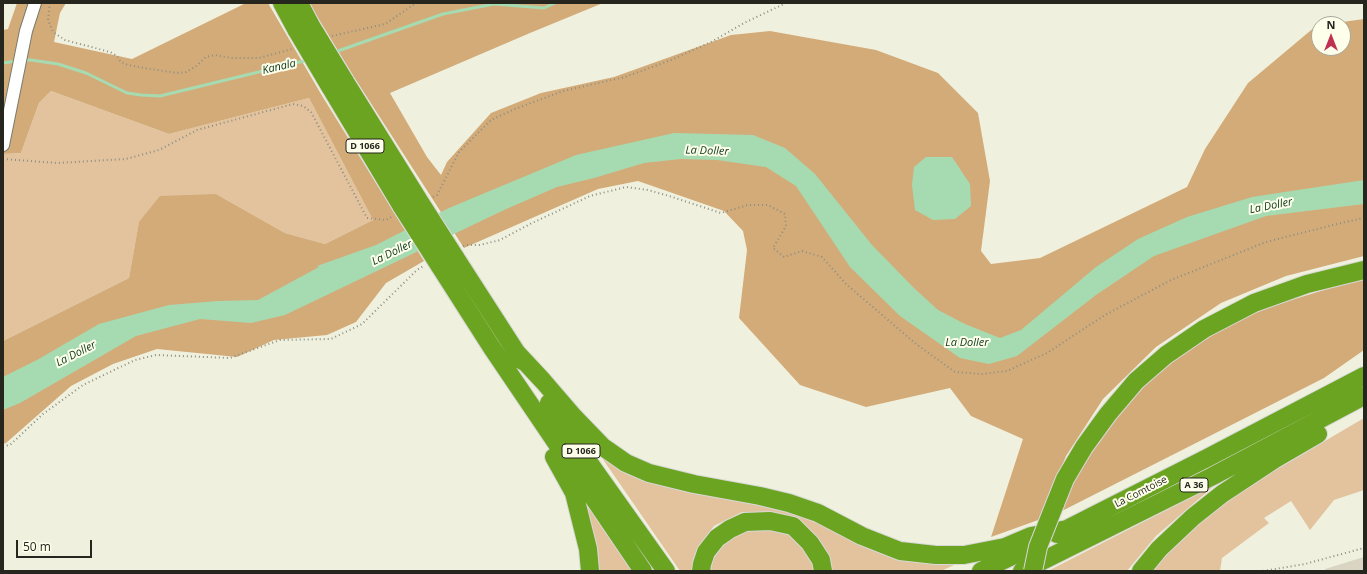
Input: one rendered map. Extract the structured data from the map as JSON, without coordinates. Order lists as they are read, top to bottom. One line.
{"streets":{"highway":["D 1066","A 36","La Comtoise"]},"water":["Kanala","La Doller"],"scale_bar":"50 m","north":"top"}
